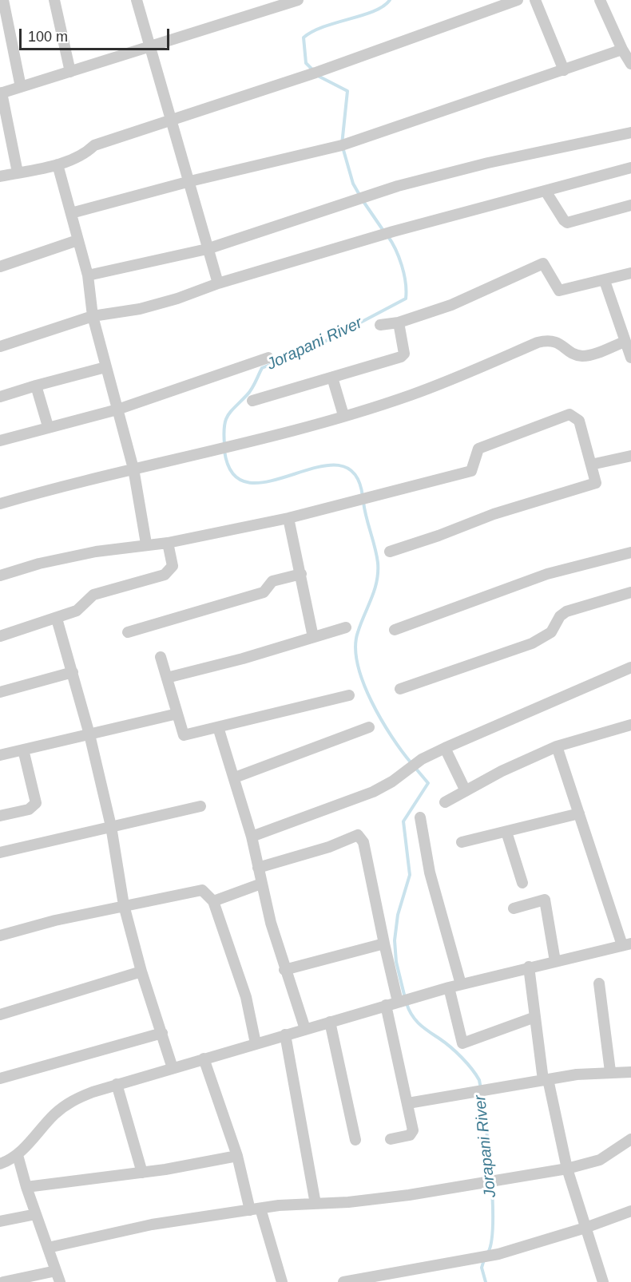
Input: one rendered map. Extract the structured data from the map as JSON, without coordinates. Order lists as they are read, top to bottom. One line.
{"water":["Jorapani River"],"scale_bar":"100 m"}
